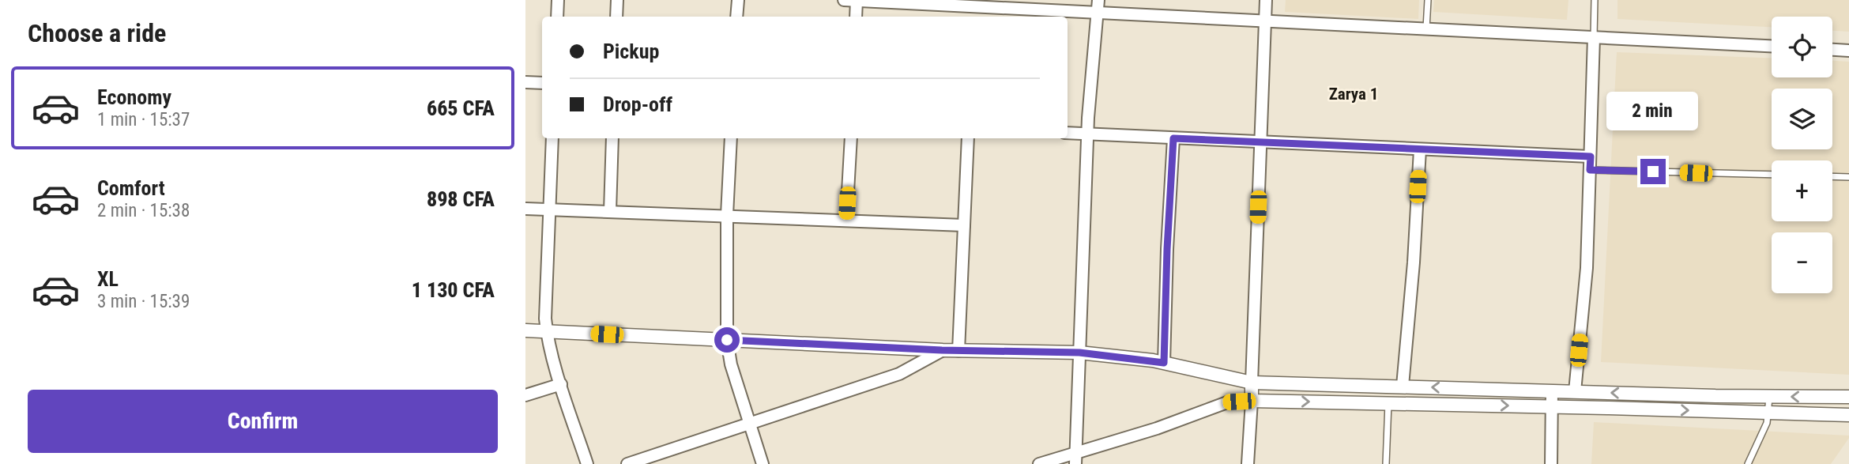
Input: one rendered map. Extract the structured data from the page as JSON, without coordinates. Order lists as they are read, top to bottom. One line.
{"districts":["Zarya 1"],"page":{"heading":"Choose a ride","map_buttons":["+","−"],"banner":["Pickup","Drop-off"],"list":[{"name":"Economy","note":"1 min · 15:37","value":"665 CFA"},{"name":"Comfort","note":"2 min · 15:38","value":"898 CFA"},{"name":"XL","note":"3 min · 15:39","value":"1 130 CFA"}],"bubble":"2 min","buttons":"Confirm"}}
